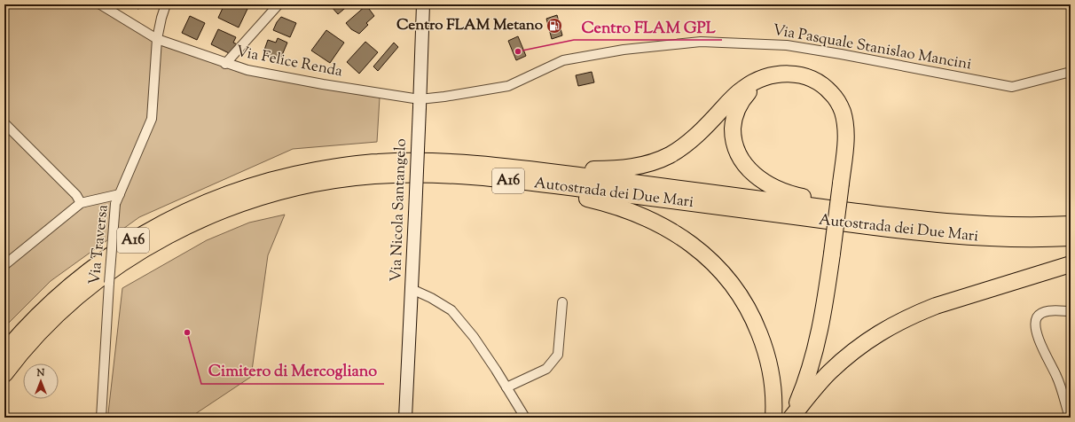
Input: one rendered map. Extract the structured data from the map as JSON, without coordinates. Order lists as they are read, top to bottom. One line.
{"streets":{"highway":["A16","Autostrada dei Due Mari"],"main road":["Via Nicola Santangelo"],"street":["Via Pasquale Stanislao Mancini","Via Felice Renda","Via Traversa"]},"crossings":[["Via Pasquale Stanislao Mancini","Via Felice Renda"],["Via Pasquale Stanislao Mancini","Via Nicola Santangelo"],["Via Felice Renda","Via Nicola Santangelo"],["Via Felice Renda","Via Traversa"]],"places":{"fuel station":["Centro FLAM Metano"],"other":["Centro FLAM GPL","Cimitero di Mercogliano"]},"north":"top"}
